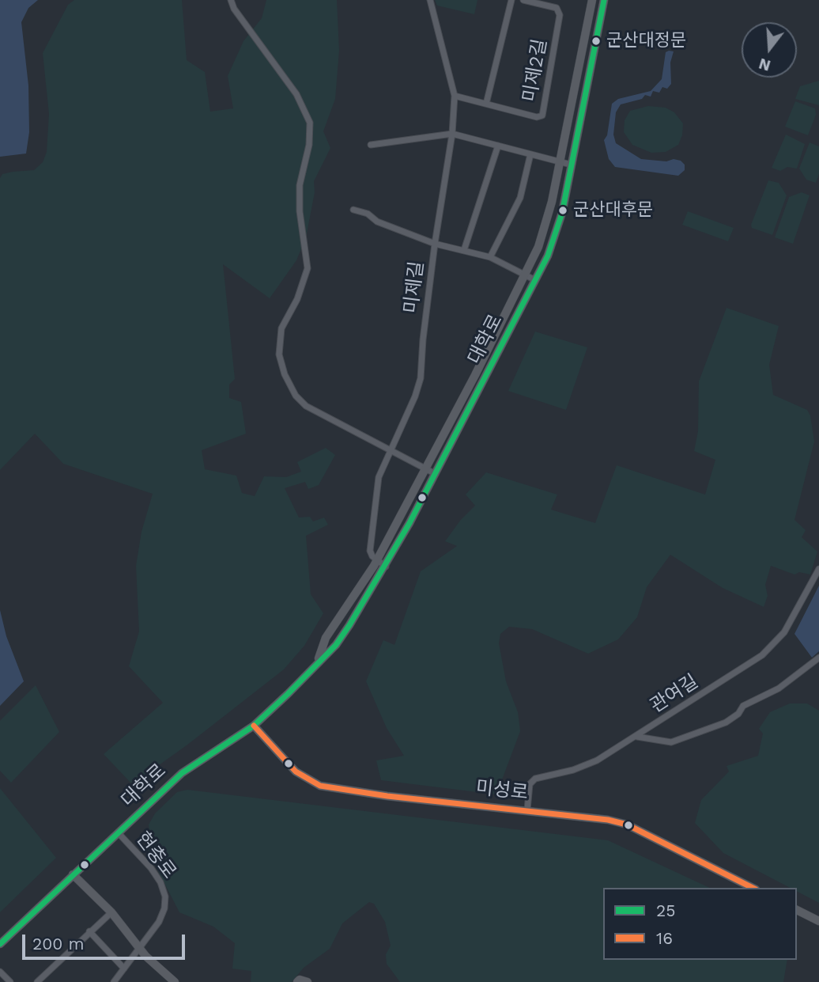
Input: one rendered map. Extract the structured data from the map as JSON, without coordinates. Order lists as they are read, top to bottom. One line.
{"streets":{"street":["미제2길","미제길","대학로","관여길","미성로","현충로"]},"crossings":[["미제2길","미제길"],["미제길","대학로"],["대학로","미성로"],["대학로","현충로"],["관여길","미성로"]],"places":["군산대정문","군산대후문"],"lines":["transit line 25","transit line 16"],"legend":["25","16"],"scale_bar":"200 m","north":"bottom"}
